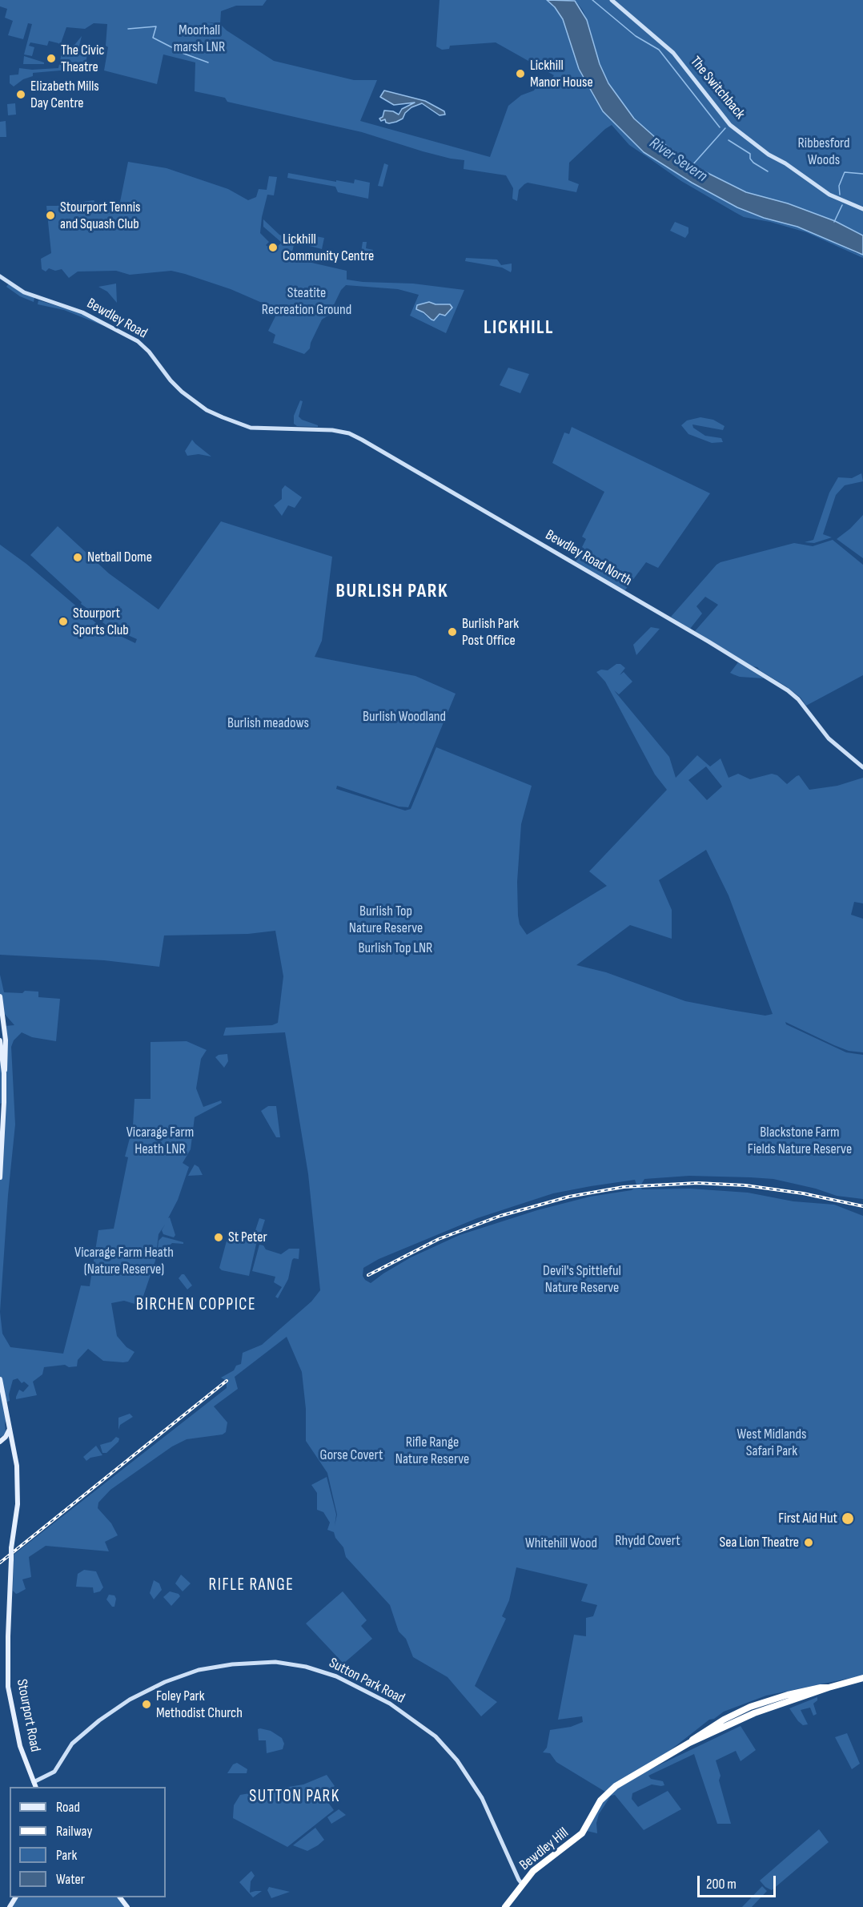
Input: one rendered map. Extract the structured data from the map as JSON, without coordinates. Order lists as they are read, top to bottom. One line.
{"streets":{"highway":["Bewdley Hill"],"main road":["The Switchback","Bewdley Road","Bewdley Road North","Sutton Park Road","Stourport Road"]},"crossings":[["Bewdley Road","Bewdley Road North"],["Sutton Park Road","Stourport Road"],["Sutton Park Road","Bewdley Hill"]],"districts":["LICKHILL","BURLISH PARK","BIRCHEN COPPICE","RIFLE RANGE","SUTTON PARK"],"water":["River Severn"],"parks":["Moorhall marsh LNR","Ribbesford Woods","Steatite Recreation Ground","Burlish Woodland","Burlish meadows","Burlish Top Nature Reserve","Burlish Top LNR","Vicarage Farm Heath LNR","Blackstone Farm Fields Nature Reserve","Vicarage Farm Heath (Nature Reserve)","Devil's Spittleful Nature Reserve","West Midlands Safari Park","Rifle Range Nature Reserve","Gorse Covert","Rhydd Covert","Whitehill Wood"],"places":["The Civic Theatre","Lickhill Manor House","Elizabeth Mills Day Centre","Stourport Tennis and Squash Club","Lickhill Community Centre","Netball Dome","Stourport Sports Club","Burlish Park Post Office","St Peter","First Aid Hut","Sea Lion Theatre","Foley Park Methodist Church"],"legend":["Road","Railway","Park","Water"],"scale_bar":"200 m"}
